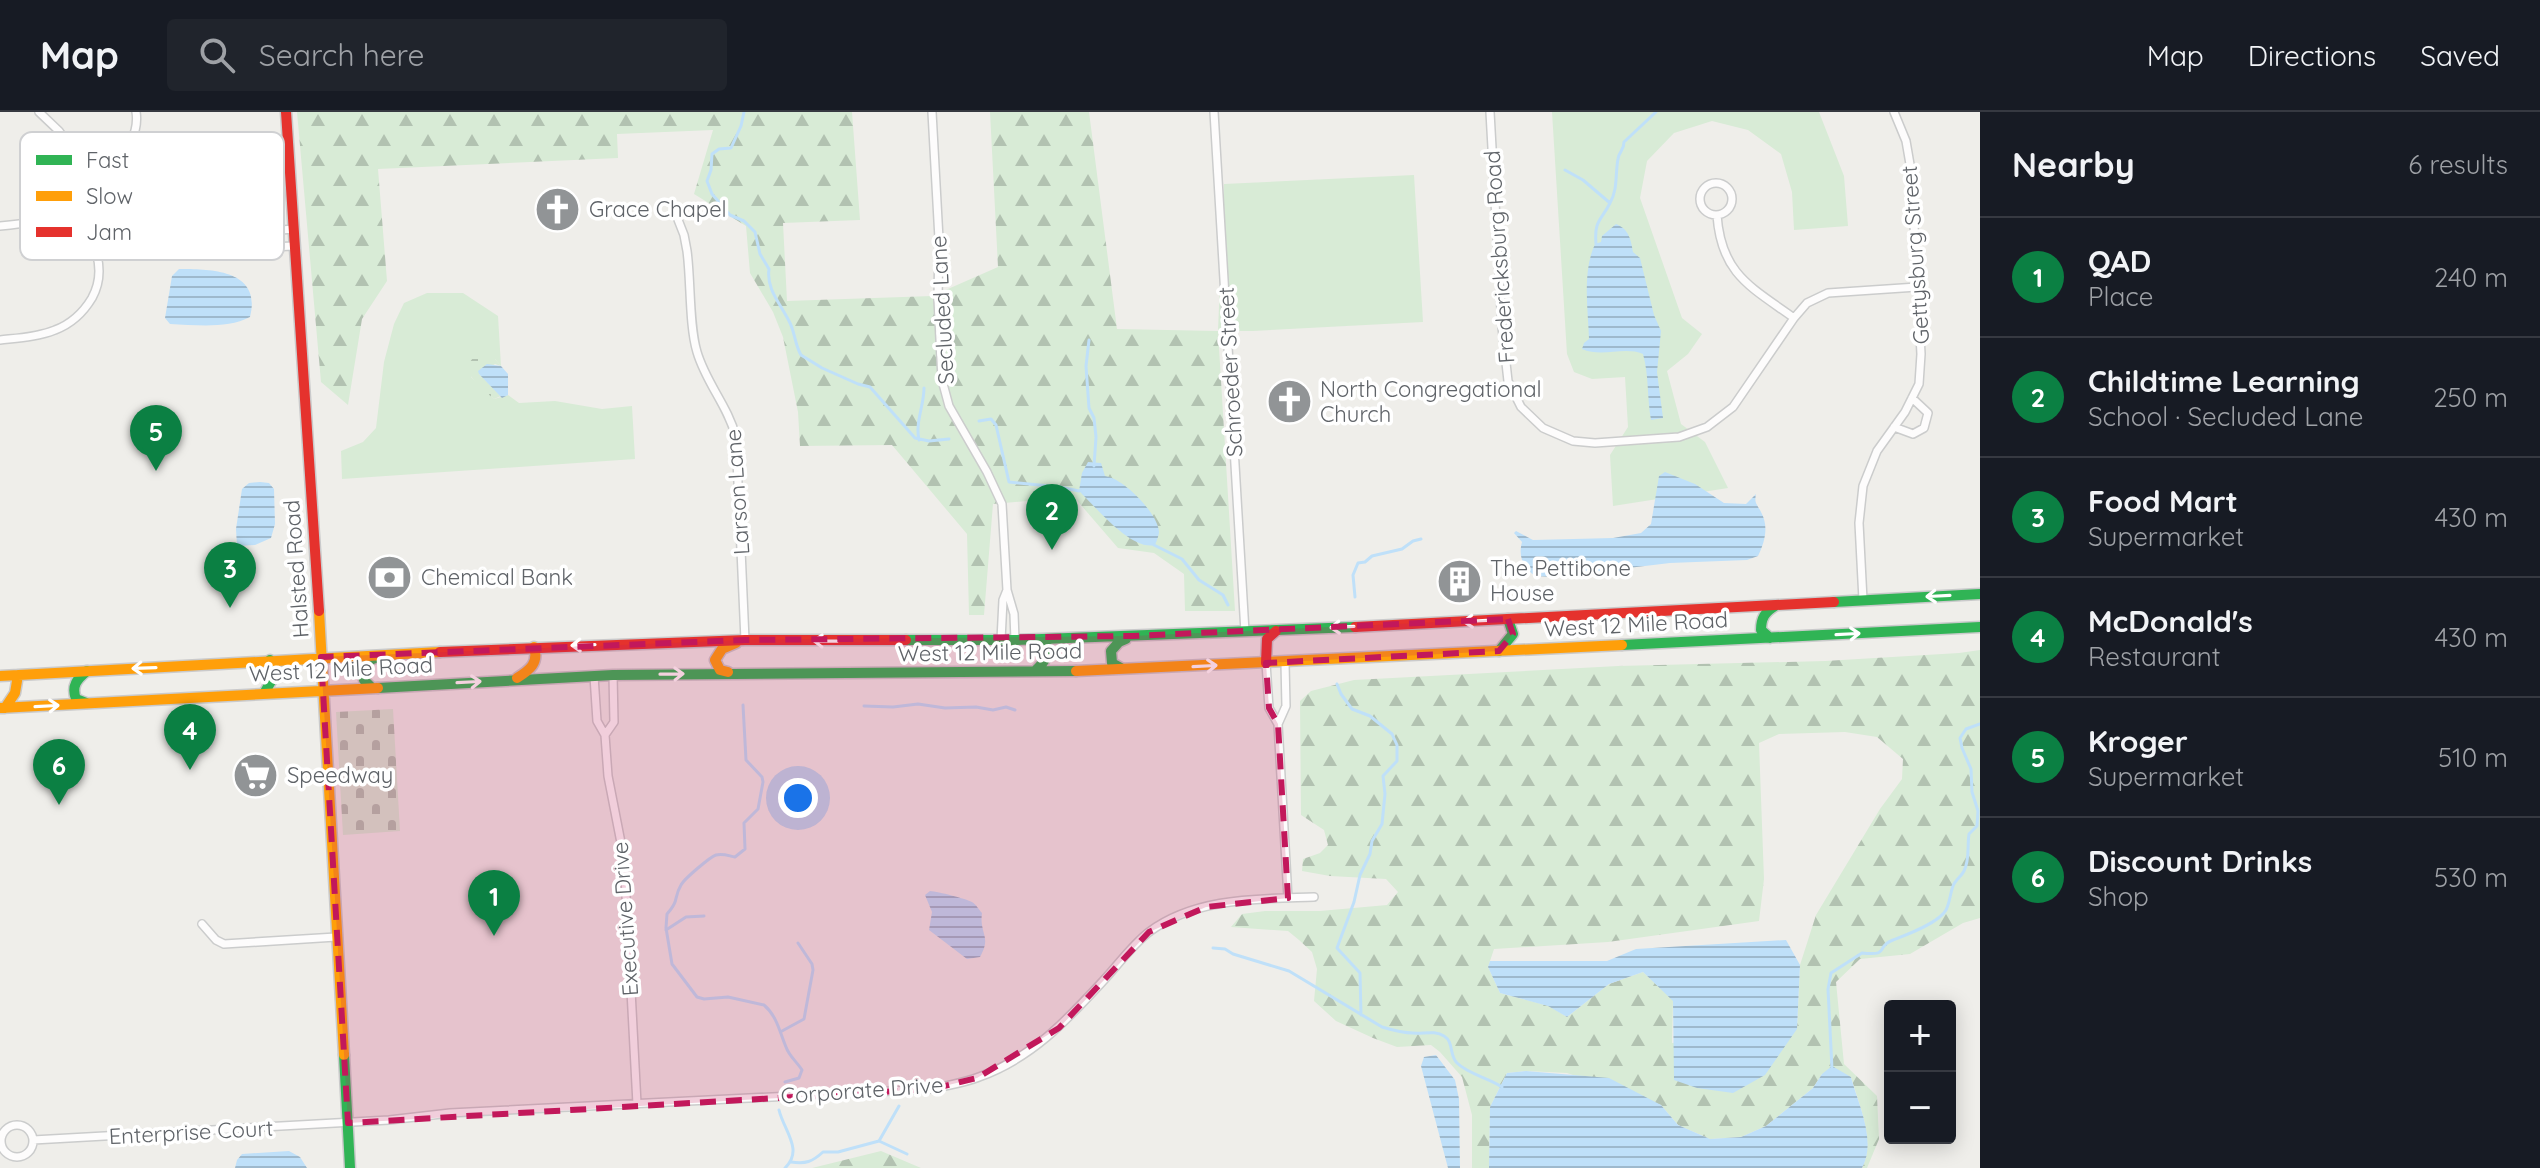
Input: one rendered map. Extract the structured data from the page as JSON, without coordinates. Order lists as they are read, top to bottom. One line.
{"streets":{"main road":["Halsted Road","West 12 Mile Road"],"street":["Gettysburg Street","Fredericksburg Road","Secluded Lane","Schroeder Street","Larson Lane","Executive Drive","Corporate Drive","Enterprise Court"]},"crossings":[["Gettysburg Street","Fredericksburg Road"],["Gettysburg Street","West 12 Mile Road"],["Secluded Lane","West 12 Mile Road"],["Schroeder Street","West 12 Mile Road"],["Larson Lane","West 12 Mile Road"],["Halsted Road","West 12 Mile Road"],["Halsted Road","Corporate Drive"],["Halsted Road","Enterprise Court"],["West 12 Mile Road","Executive Drive"],["Executive Drive","Corporate Drive"],["Corporate Drive","Enterprise Court"]],"places":{"church":["Grace Chapel","North Congregational Church"],"bank":["Chemical Bank"],"building":["The Pettibone House"],"supermarket":["Speedway"]},"legend":["Fast","Slow","Jam"],"page":{"header":"Map","search":"Search here","nav":["Map","Directions","Saved"],"heading":["Nearby","6 results"],"list":[{"mark":"1","name":"QAD","note":"Place","value":"240 m"},{"mark":"2","name":"Childtime Learning","note":"School · Secluded Lane","value":"250 m"},{"mark":"3","name":"Food Mart","note":"Supermarket","value":"430 m"},{"mark":"4","name":"McDonald's","note":"Restaurant","value":"430 m"},{"mark":"5","name":"Kroger","note":"Supermarket","value":"510 m"},{"mark":"6","name":"Discount Drinks","note":"Shop","value":"530 m"}],"pins":["5","2","3","4","6","1"],"map_buttons":["+","−"]}}
